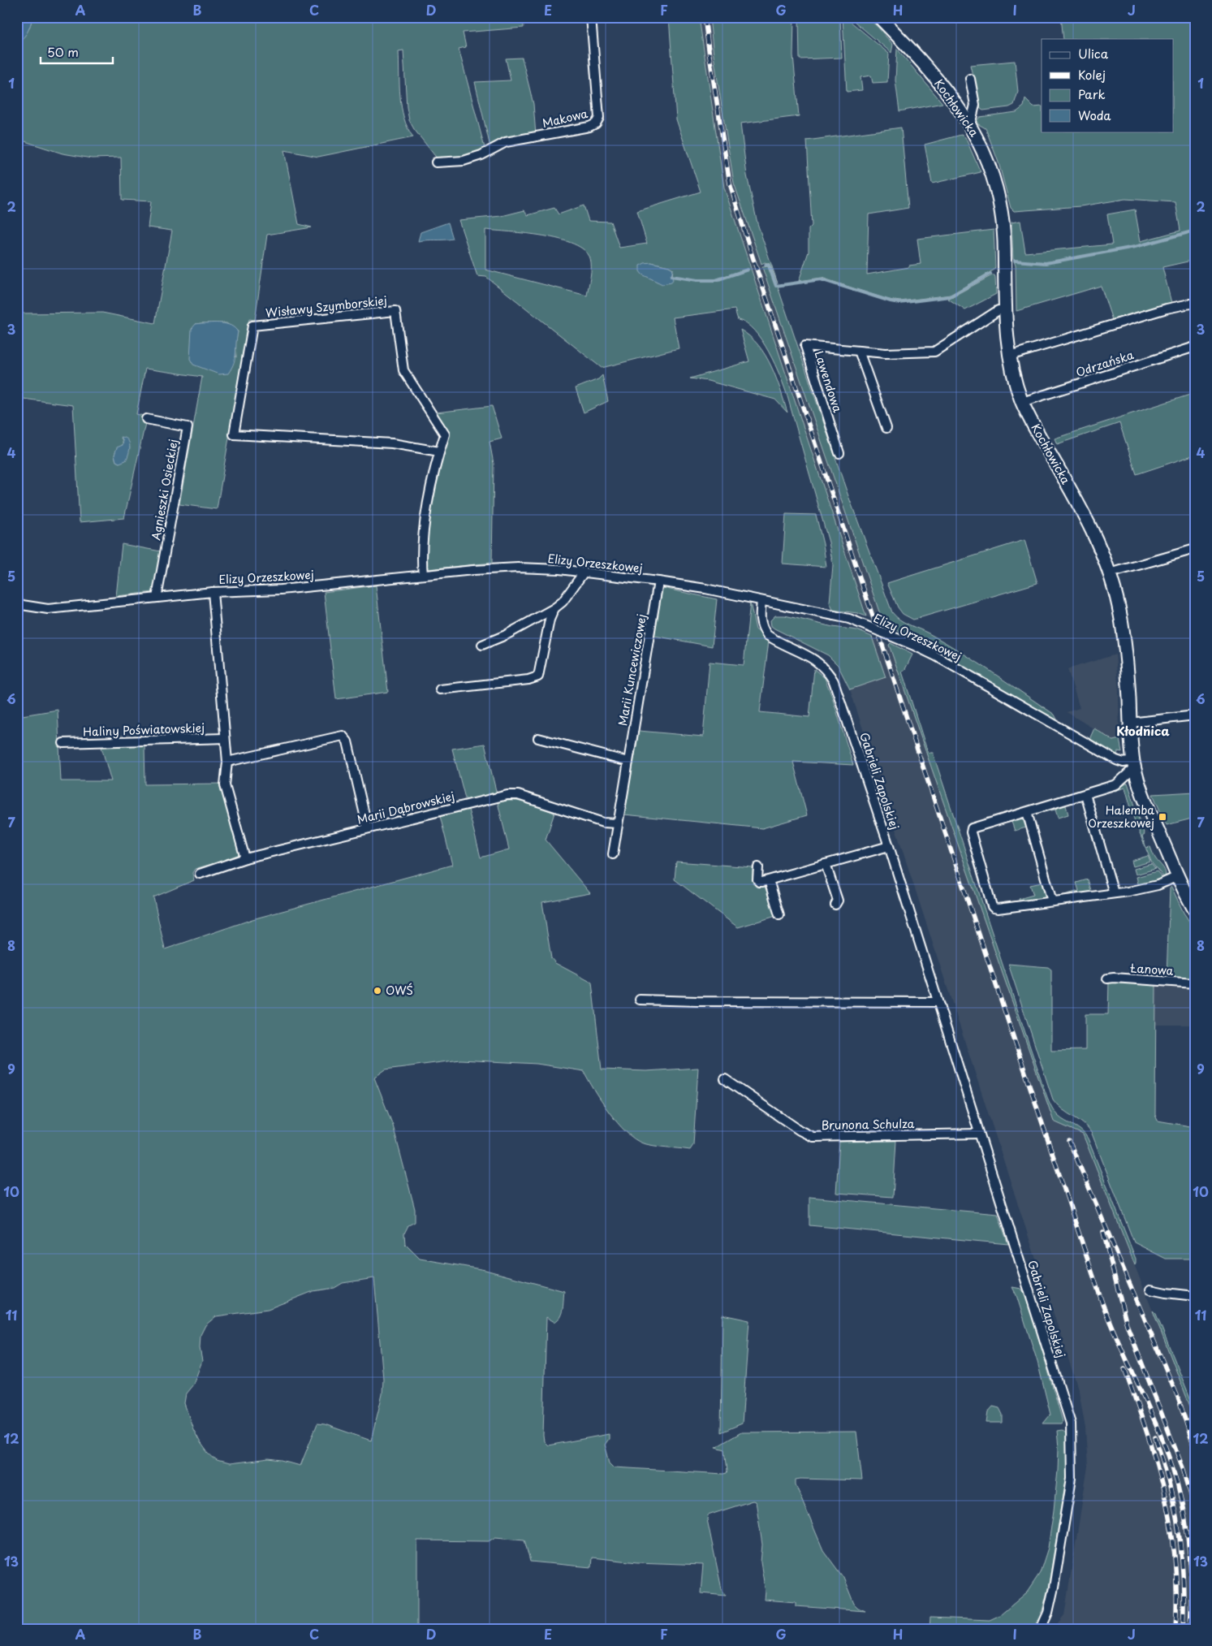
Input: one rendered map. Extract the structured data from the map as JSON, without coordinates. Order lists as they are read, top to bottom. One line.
{"streets":{"street":["Kochłowicka","Makowa","Wisławy Szymborskiej","Odrzańska","Lawendowa","Agnieszki Osieckiej","Elizy Orzeszkowej","Marii Kuncewiczowej","Haliny Poświatowskiej","Gabrieli Zapolskiej","Marii Dąbrowskiej","Łanowa","Brunona Schulza"]},"crossings":[["Kochłowicka","Odrzańska"],["Kochłowicka","Lawendowa"],["Kochłowicka","Elizy Orzeszkowej"],["Wisławy Szymborskiej","Elizy Orzeszkowej"],["Agnieszki Osieckiej","Elizy Orzeszkowej"],["Elizy Orzeszkowej","Marii Kuncewiczowej"],["Elizy Orzeszkowej","Gabrieli Zapolskiej"],["Marii Kuncewiczowej","Marii Dąbrowskiej"],["Gabrieli Zapolskiej","Brunona Schulza"]],"districts":["Kłodnica"],"places":{"transit":["Halemba Orzeszkowej"],"other":["OWŚ"]},"legend":["Ulica","Kolej","Park","Woda"],"scale_bar":"50 m","grid":{"columns":["A","B","C","D","E","F","G","H","I","J"],"rows":["1","2","3","4","5","6","7","8","9","10","11","12","13"]}}
